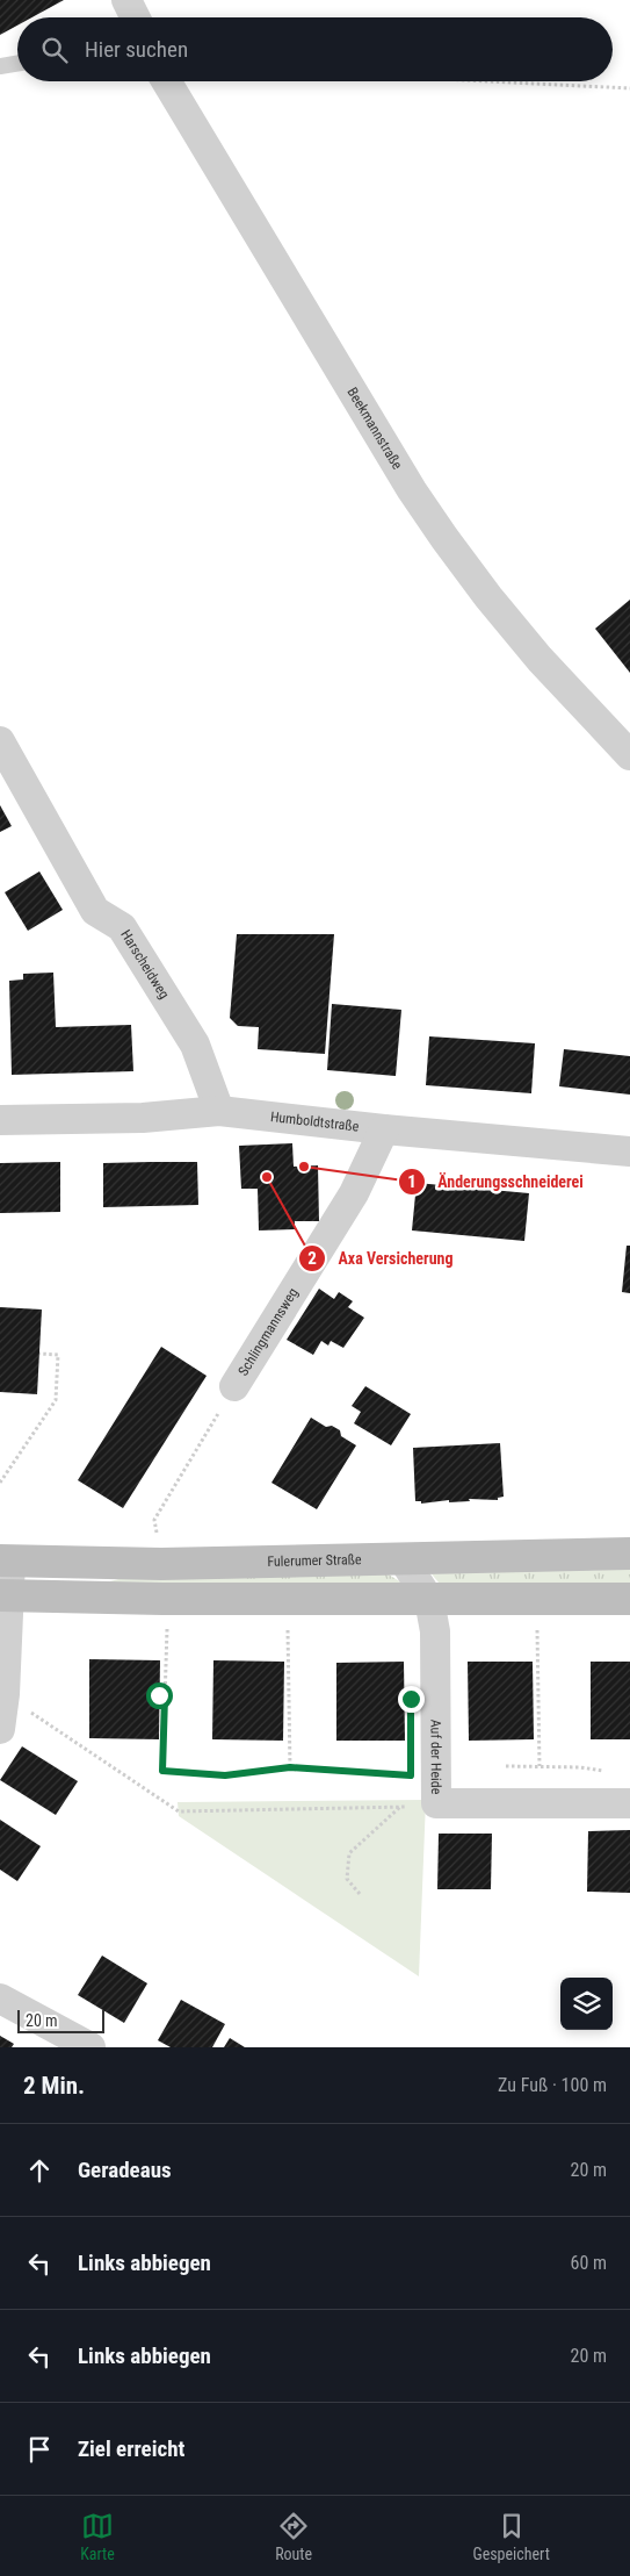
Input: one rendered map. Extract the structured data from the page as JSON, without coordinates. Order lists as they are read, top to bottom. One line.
{"streets":{"main road":["Fulerumer Straße"],"street":["Beekmannstraße","Harscheidweg","Humboldtstraße","Schlingmannsweg","Auf der Heide"]},"crossings":[["Harscheidweg","Humboldtstraße"],["Humboldtstraße","Schlingmannsweg"],["Fulerumer Straße","Auf der Heide"]],"places":["Änderungsschneiderei","Axa Versicherung"],"scale_bar":"20 m","page":{"search":"Hier suchen","scale":"20 m","heading":["2 Min.","Zu Fuß · 100 m"],"list":[["Geradeaus","20 m"],["Links abbiegen","60 m"],["Links abbiegen","20 m"],"Ziel erreicht"],"nav":["Karte","Route","Gespeichert"]}}
